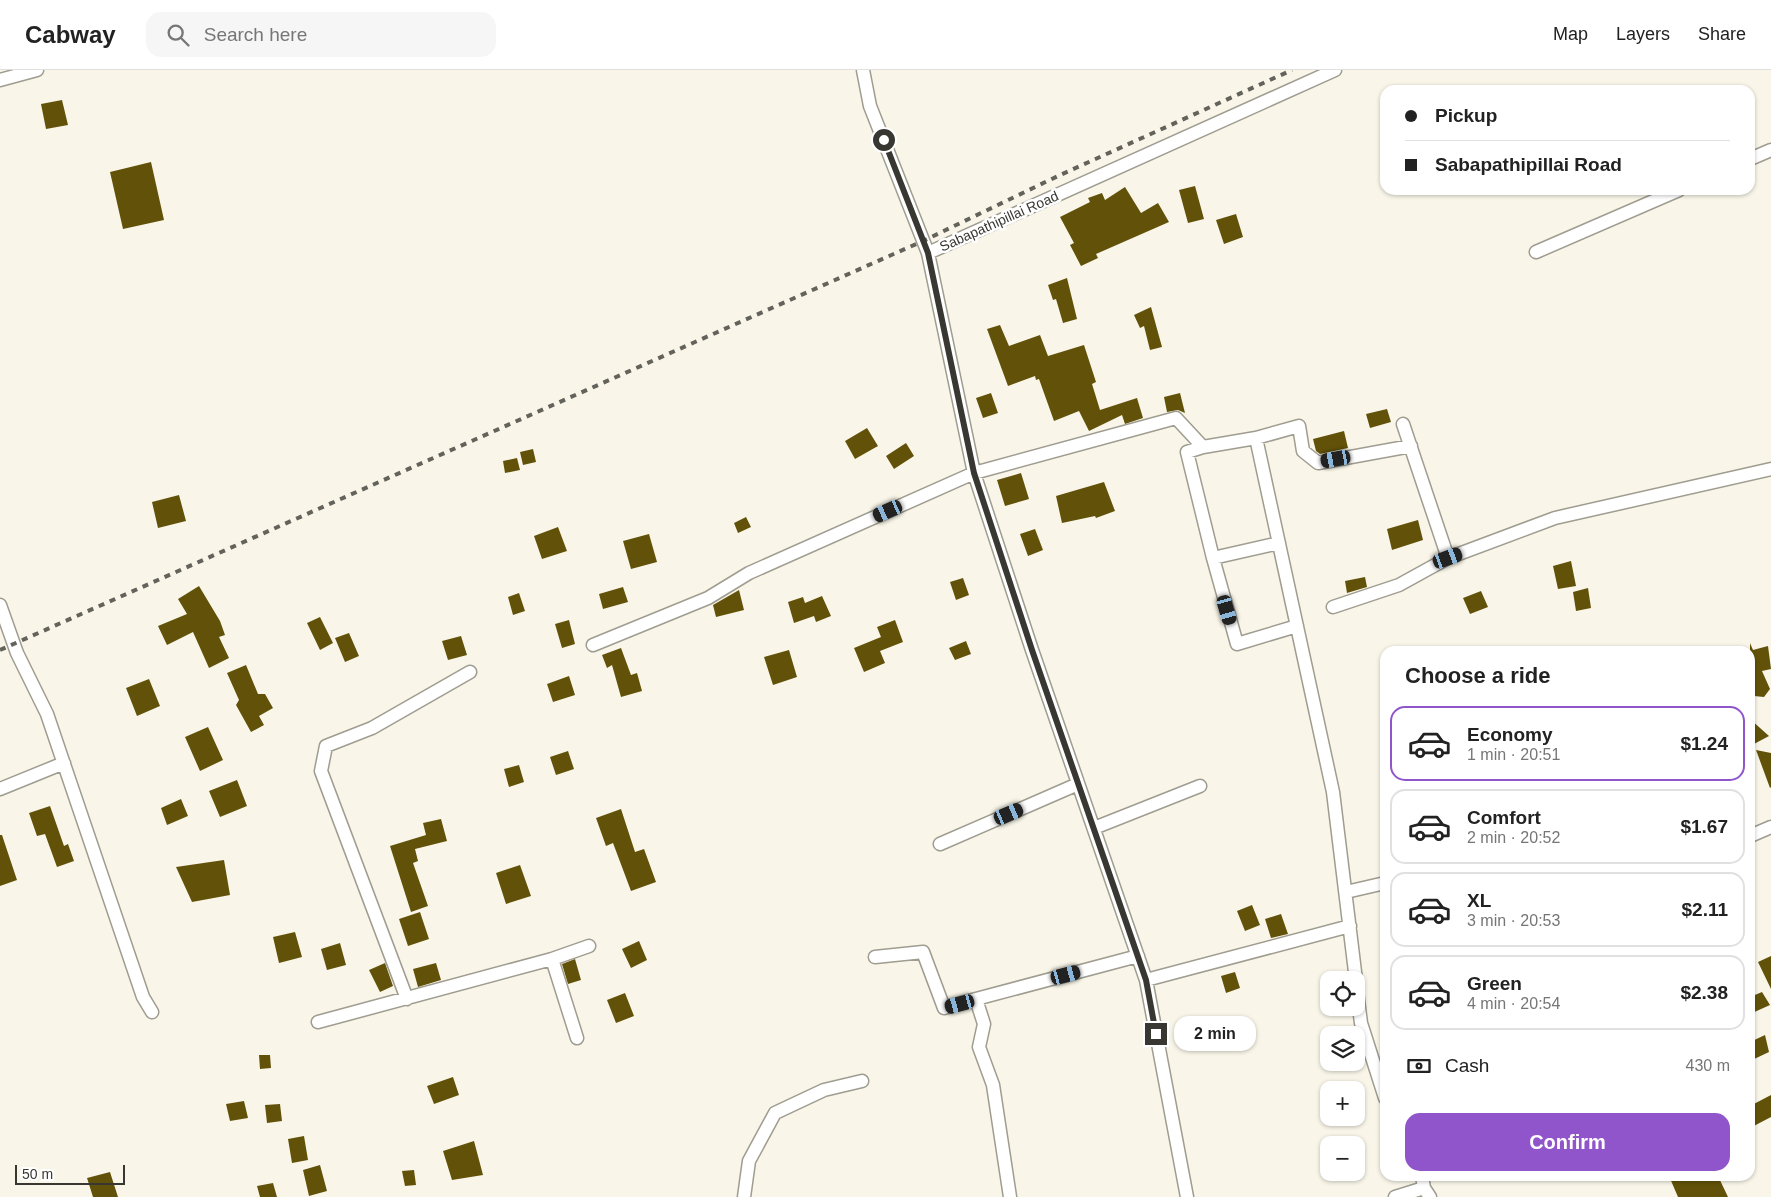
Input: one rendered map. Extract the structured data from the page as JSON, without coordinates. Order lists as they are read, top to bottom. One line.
{"streets":{"street":["Sabapathipillai Road"]},"scale_bar":"50 m","page":{"header":"Cabway","search":"Search here","nav":["Map","Layers","Share"],"banner":["Pickup","Sabapathipillai Road"],"heading":"Choose a ride","list":[{"name":"Economy","note":"1 min · 20:51","value":"$1.24"},{"name":"Comfort","note":"2 min · 20:52","value":"$1.67"},{"name":"XL","note":"3 min · 20:53","value":"$2.11"},{"name":"Green","note":"4 min · 20:54","value":"$2.38"}],"map_buttons":["+","−"],"bubble":"2 min","pay":["Cash","430 m"],"buttons":"Confirm","scale":"50 m"}}
